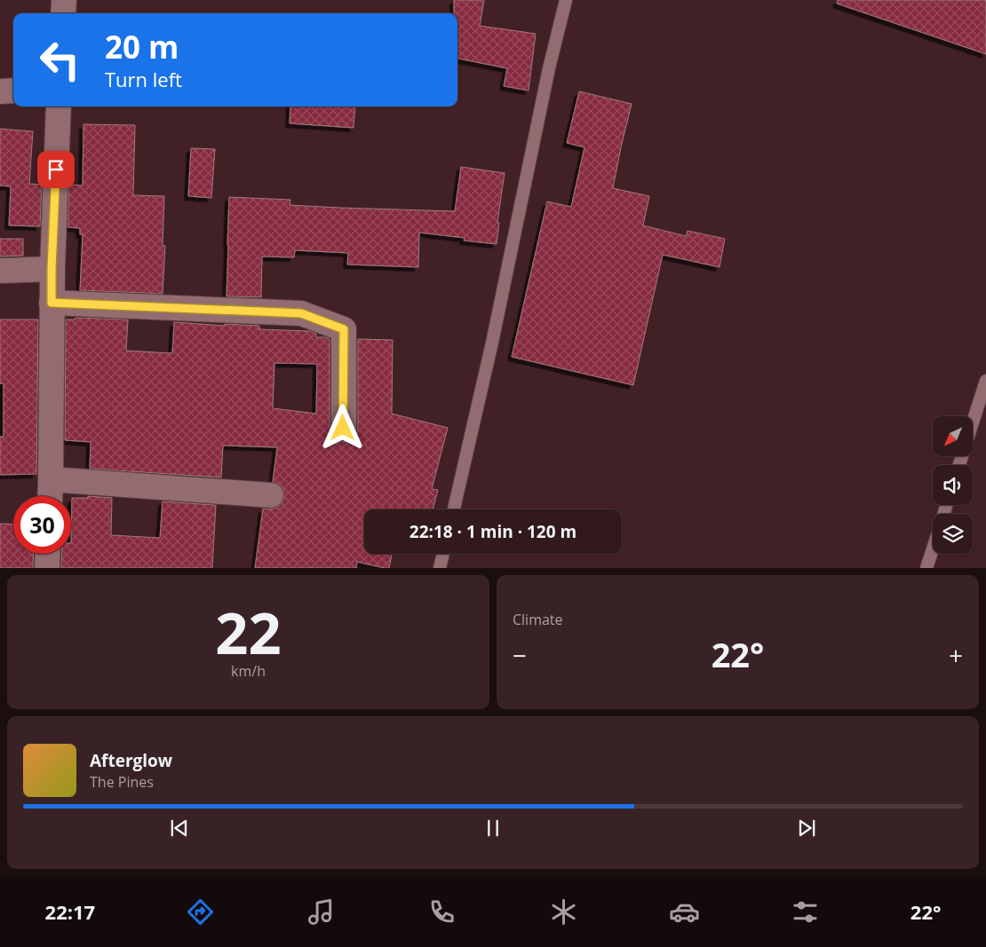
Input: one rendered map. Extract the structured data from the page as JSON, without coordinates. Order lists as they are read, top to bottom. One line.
{"north":"bottom left","page":{"turn":["20 m","Turn left"],"limit":"30","trip":"22:18 · 1 min · 120 m","tile":[["22","km/h"],"Climate"],"heat":["−","22°","+"],"song":["Afterglow","The Pines"],"tabs":["22:17","22°"]}}
